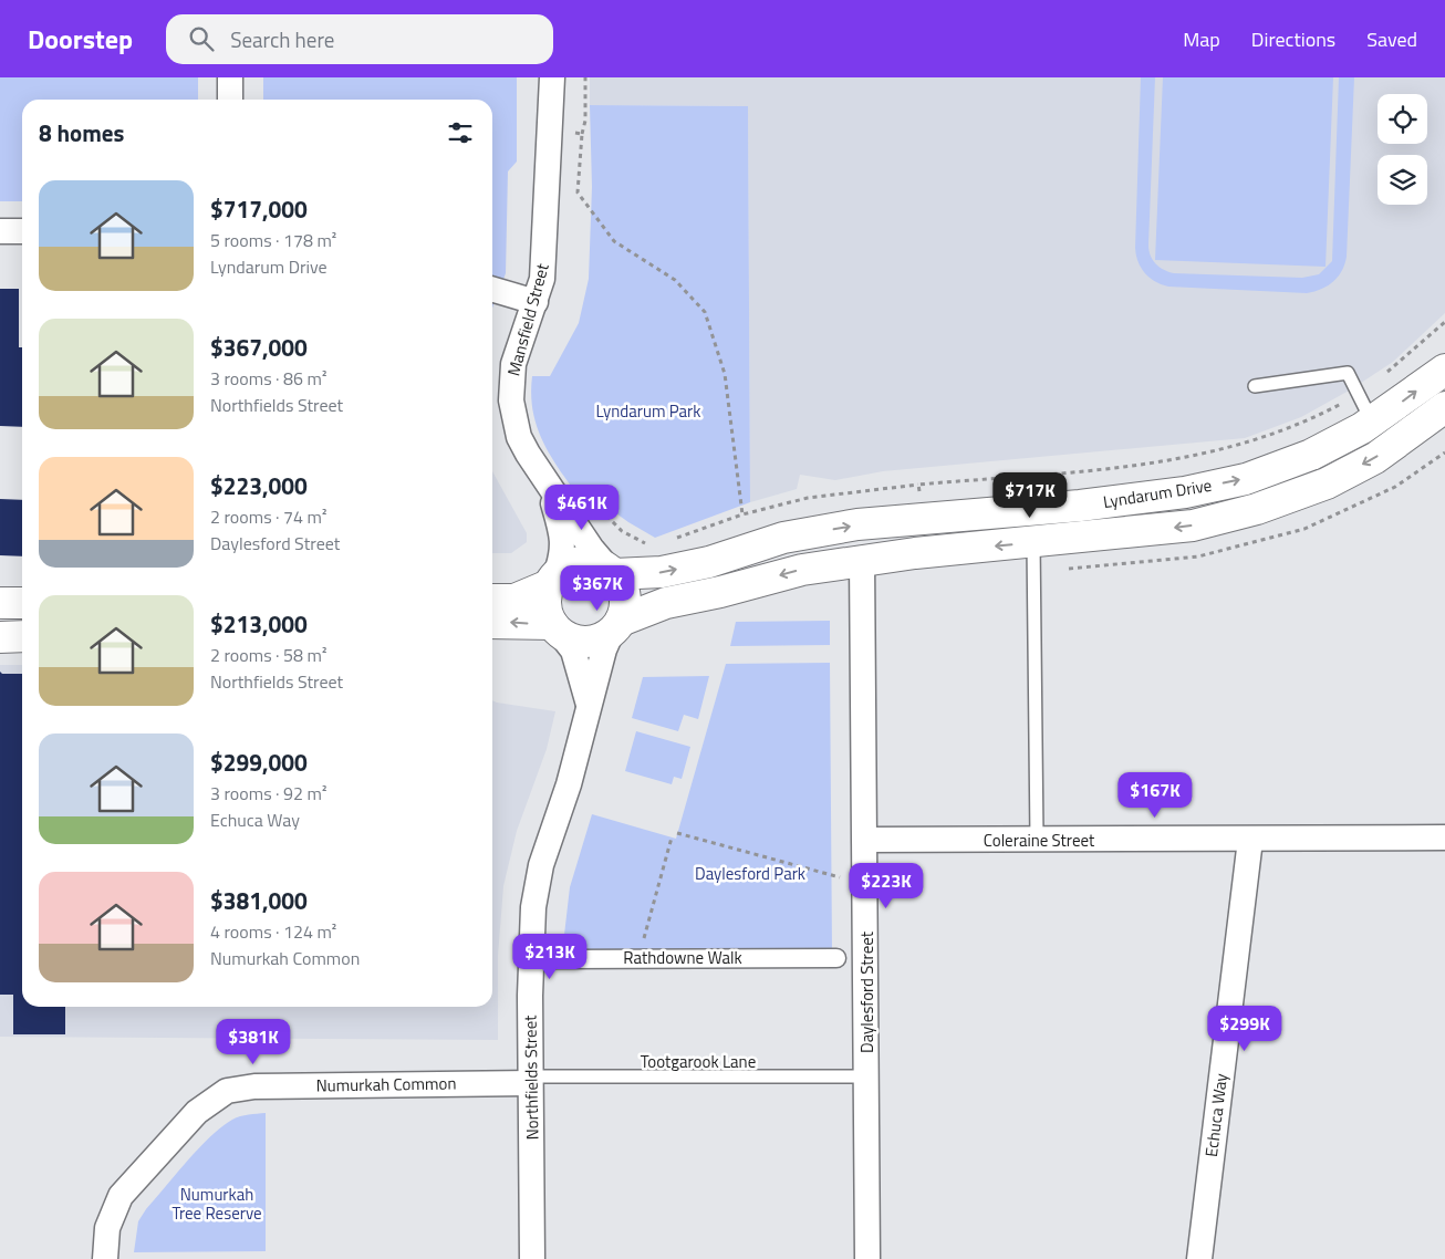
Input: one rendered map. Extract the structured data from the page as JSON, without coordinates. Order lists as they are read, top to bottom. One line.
{"streets":{"street":["Mansfield Street","Lyndarum Drive","Coleraine Street","Rathdowne Walk","Daylesford Street","Northfields Street","Numurkah Common","Echuca Way"],"lane":["Tootgarook Lane"]},"crossings":[["Mansfield Street","Lyndarum Drive"],["Mansfield Street","Northfields Street"],["Lyndarum Drive","Daylesford Street"],["Lyndarum Drive","Northfields Street"],["Coleraine Street","Daylesford Street"],["Coleraine Street","Echuca Way"],["Rathdowne Walk","Northfields Street"],["Daylesford Street","Tootgarook Lane"],["Tootgarook Lane","Northfields Street"],["Tootgarook Lane","Numurkah Common"],["Northfields Street","Numurkah Common"]],"parks":["Lyndarum Park","Daylesford Park","Numurkah Tree Reserve"],"page":{"header":"Doorstep","search":"Search here","nav":["Map","Directions","Saved"],"heading":"8 homes","list":[{"name":"$717,000","note":"5 rooms · 178 m² · Lyndarum Drive"},{"name":"$367,000","note":"3 rooms · 86 m² · Northfields Street"},{"name":"$223,000","note":"2 rooms · 74 m² · Daylesford Street"},{"name":"$213,000","note":"2 rooms · 58 m² · Northfields Street"},{"name":"$299,000","note":"3 rooms · 92 m² · Echuca Way"},{"name":"$381,000","note":"4 rooms · 124 m² · Numurkah Common"}],"price":["$717K","$461K","$367K","$167K","$223K","$213K","$299K","$381K"]}}
